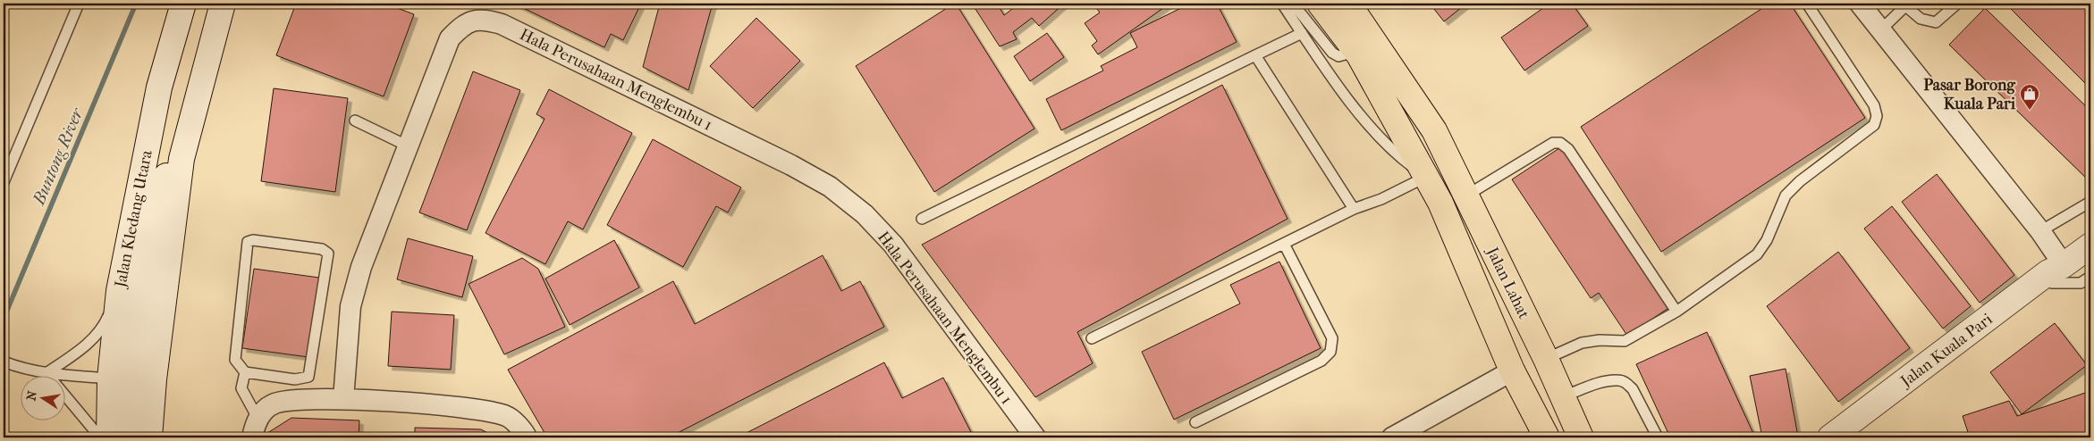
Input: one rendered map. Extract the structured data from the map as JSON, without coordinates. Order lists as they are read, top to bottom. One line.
{"streets":{"main road":["Jalan Kledang Utara","Jalan Lahat","Jalan Kuala Pari"],"street":["Hala Perusahaan Menglembu 1"]},"water":["Buntong River"],"places":{"shop":["Pasar Borong Kuala Pari"]},"north":"left"}
